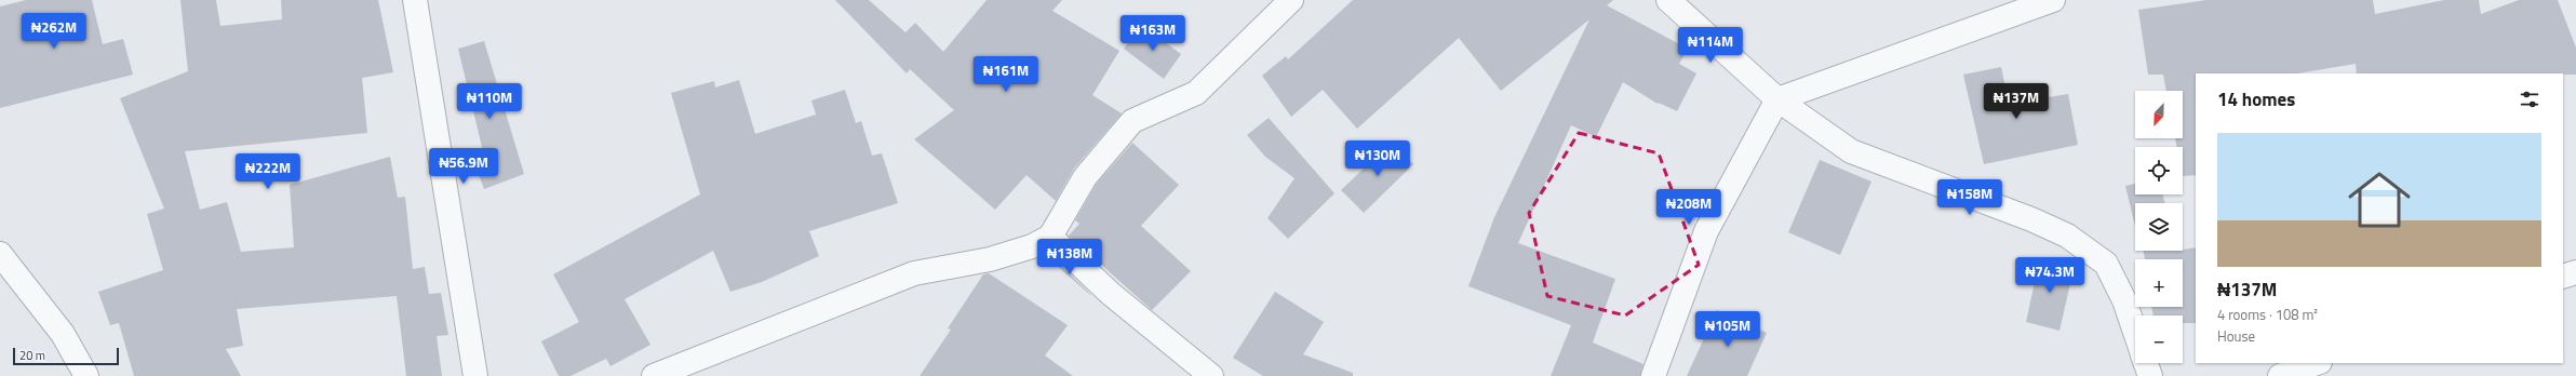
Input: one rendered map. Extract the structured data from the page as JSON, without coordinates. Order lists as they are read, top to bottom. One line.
{"scale_bar":"20 m","north":"bottom left","page":{"price":["₦262M","₦163M","₦114M","₦161M","₦110M","₦137M","₦130M","₦56.9M","₦222M","₦158M","₦208M","₦138M","₦74.3M","₦105M"],"heading":"14 homes","map_buttons":["+","−"],"list":[{"name":"₦137M","note":"4 rooms · 108 m² · House"}],"scale":"20 m"}}
